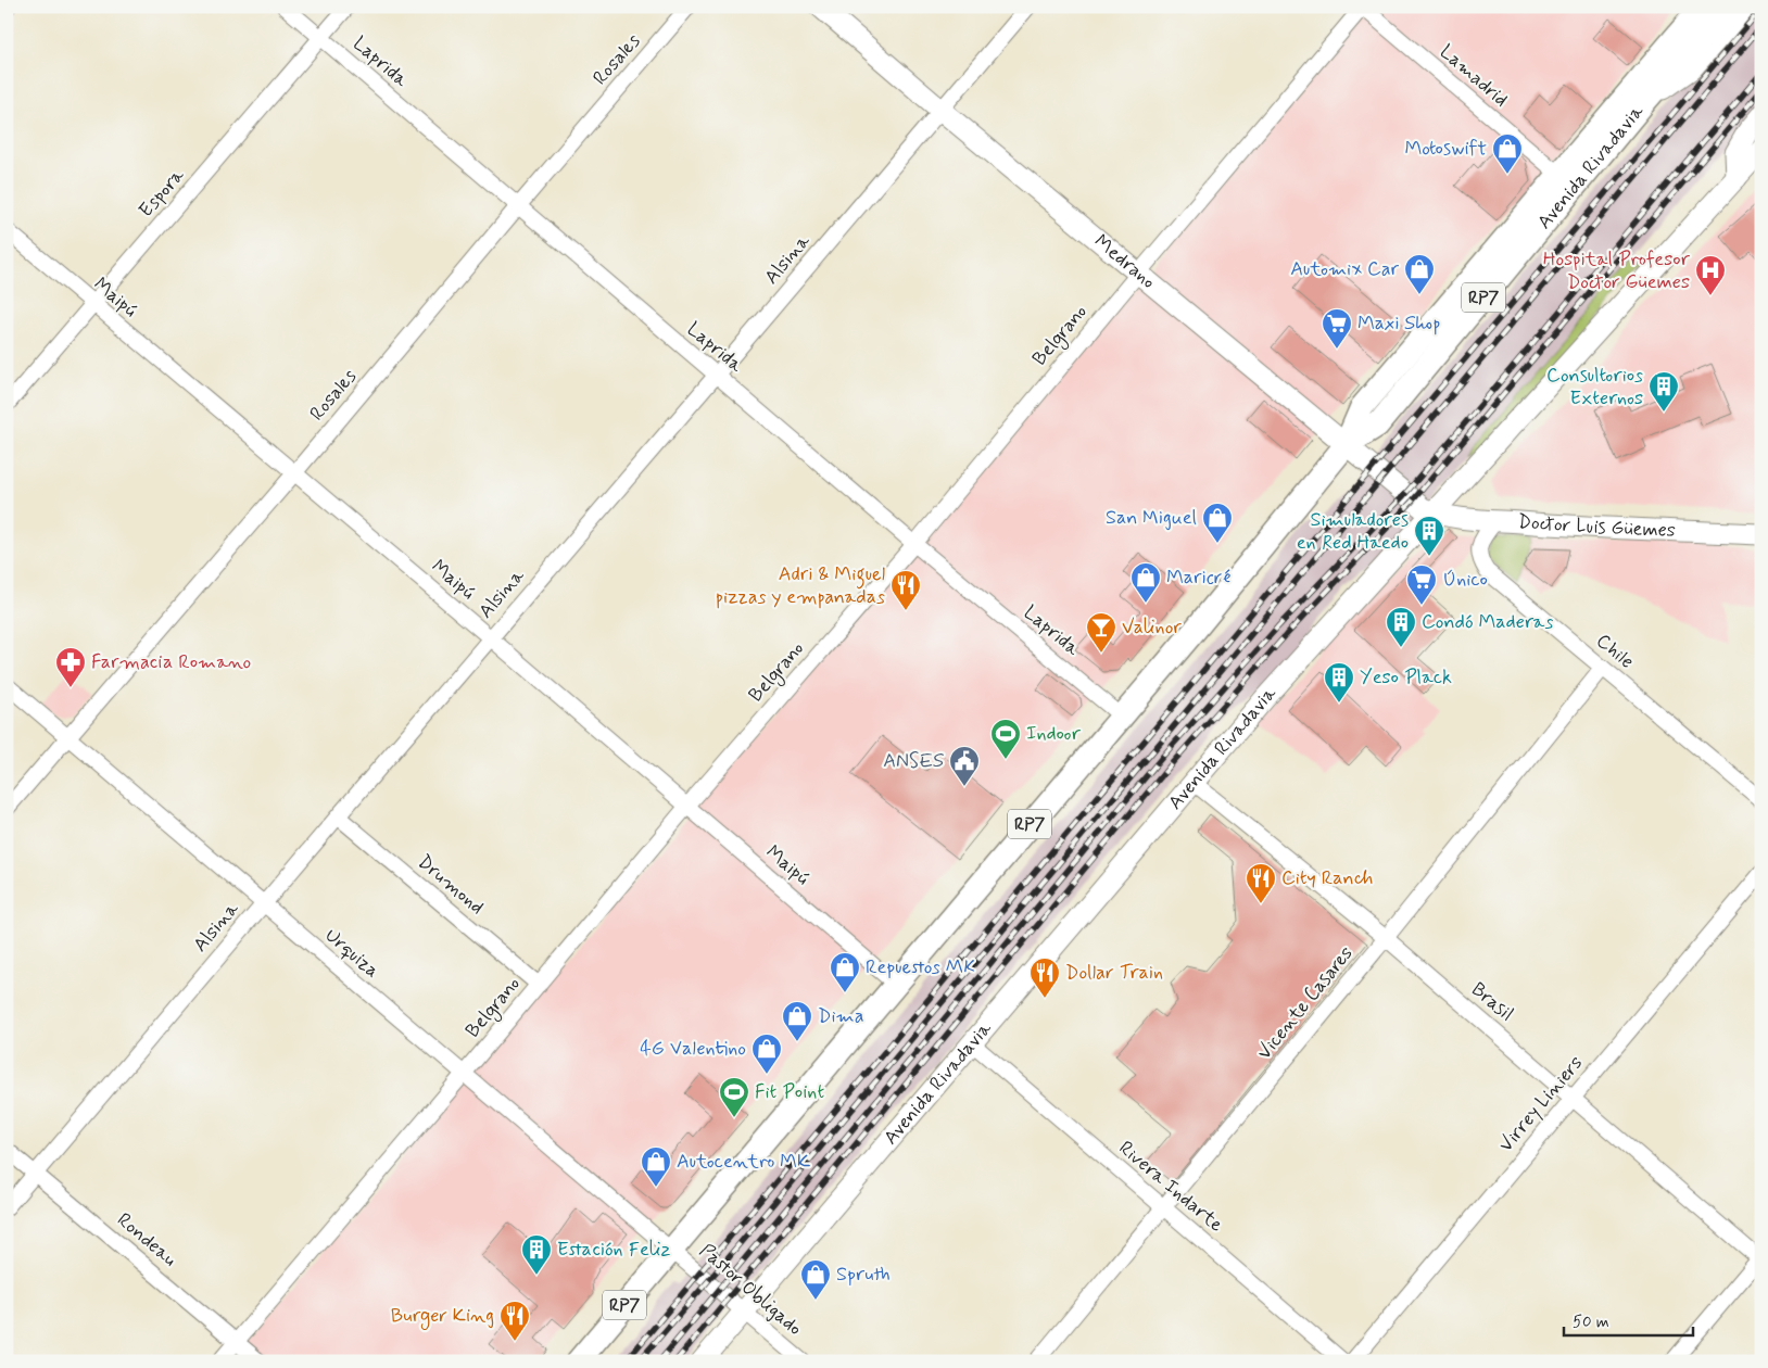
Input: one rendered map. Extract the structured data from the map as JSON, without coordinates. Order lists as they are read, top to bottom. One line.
{"streets":{"main road":["Avenida Rivadavia","Medrano","RP7","Doctor Luis Güemes"],"street":["Rosales","Laprida","Lamadrid","Espora","Alsina","Maipú","Belgrano","Chile","Drumond","Urquiza","Brasil","Vicente Casares","Virrey Liniers","Rivera Indarte","Rondeau","Pastor Obligado"]},"crossings":[["Rosales","Laprida"],["Rosales","Maipú"],["Rosales","Urquiza"],["Laprida","Avenida Rivadavia"],["Laprida","Espora"],["Laprida","Alsina"],["Laprida","Belgrano"],["Lamadrid","Avenida Rivadavia"],["Lamadrid","Belgrano"],["Avenida Rivadavia","Medrano"],["Avenida Rivadavia","Maipú"],["Avenida Rivadavia","Doctor Luis Güemes"],["Avenida Rivadavia","Urquiza"],["Avenida Rivadavia","Brasil"],["Avenida Rivadavia","Rivera Indarte"],["Avenida Rivadavia","Pastor Obligado"],["Espora","Maipú"],["Alsina","Medrano"],["Alsina","Maipú"],["Alsina","Drumond"],["Alsina","Urquiza"],["Alsina","Rondeau"],["Medrano","Belgrano"],["Medrano","Doctor Luis Güemes"],["Maipú","Belgrano"],["Belgrano","Drumond"],["Belgrano","Urquiza"],["Belgrano","Rondeau"],["Doctor Luis Güemes","Chile"],["Chile","Vicente Casares"],["Urquiza","Pastor Obligado"],["Brasil","Vicente Casares"],["Brasil","Virrey Liniers"],["Vicente Casares","Rivera Indarte"]],"places":{"shop":["Motoswift","Automix Car","San Miguel","Maricré","Repuestos MK","Dima","4G Valentino","Autocentro MK","Spruth"],"hospital":["Hospital Profesor Doctor Güemes"],"supermarket":["Maxi Shop","Único"],"building":["Consultorios Externos","Simuladores en Red Haedo","Condó Maderas","Yeso Plack","Estación Feliz"],"restaurant":["Adri & Miguel pizzas y empanadas","City Ranch","Dollar Train","Burger King"],"bar":["Valinor"],"pharmacy":["Farmacia Romano"],"sports":["Indoor","Fit Point"],"public building":["ANSES"]},"scale_bar":"50 m"}
